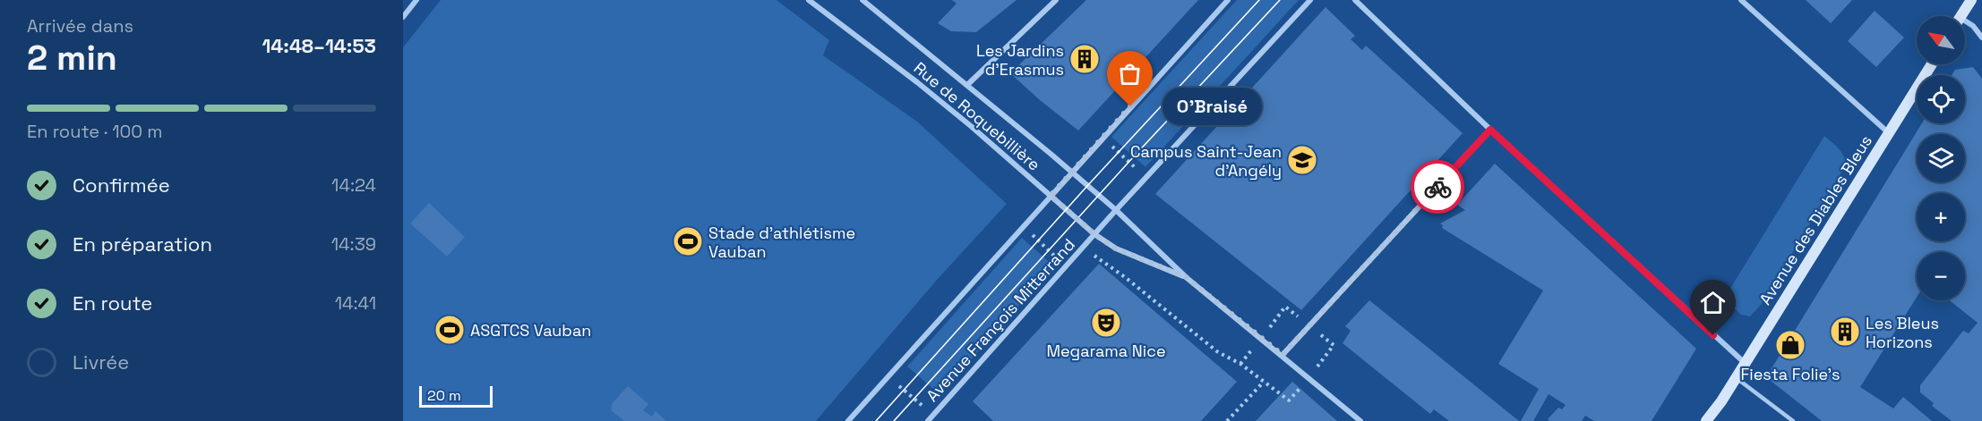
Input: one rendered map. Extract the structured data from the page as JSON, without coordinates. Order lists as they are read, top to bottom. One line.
{"streets":{"street":["Rue de Roquebillière","Avenue des Diables Bleus","Avenue François Mitterrand"]},"crossings":[["Rue de Roquebillière","Avenue François Mitterrand"]],"places":{"building":["Les Jardins d'Erasmus","Les Bleus Horizons"],"other":["O'Braisé"],"school or university":["Campus Saint-Jean d'Angély"],"sports":["Stade d'athlétisme Vauban","ASGTCS Vauban"],"theatre":["Megarama Nice"],"shop":["Fiesta Folie's"]},"scale_bar":"20 m","north":"top left","page":{"heading":["2 min","Arrivée dans","14:48–14:53"],"map_buttons":["+","−"],"bubble":"O'Braisé","bar":"En route · 100 m","list":[["Confirmée","14:24"],["En préparation","14:39"],["En route","14:41"],"Livrée"],"scale":"20 m"}}
